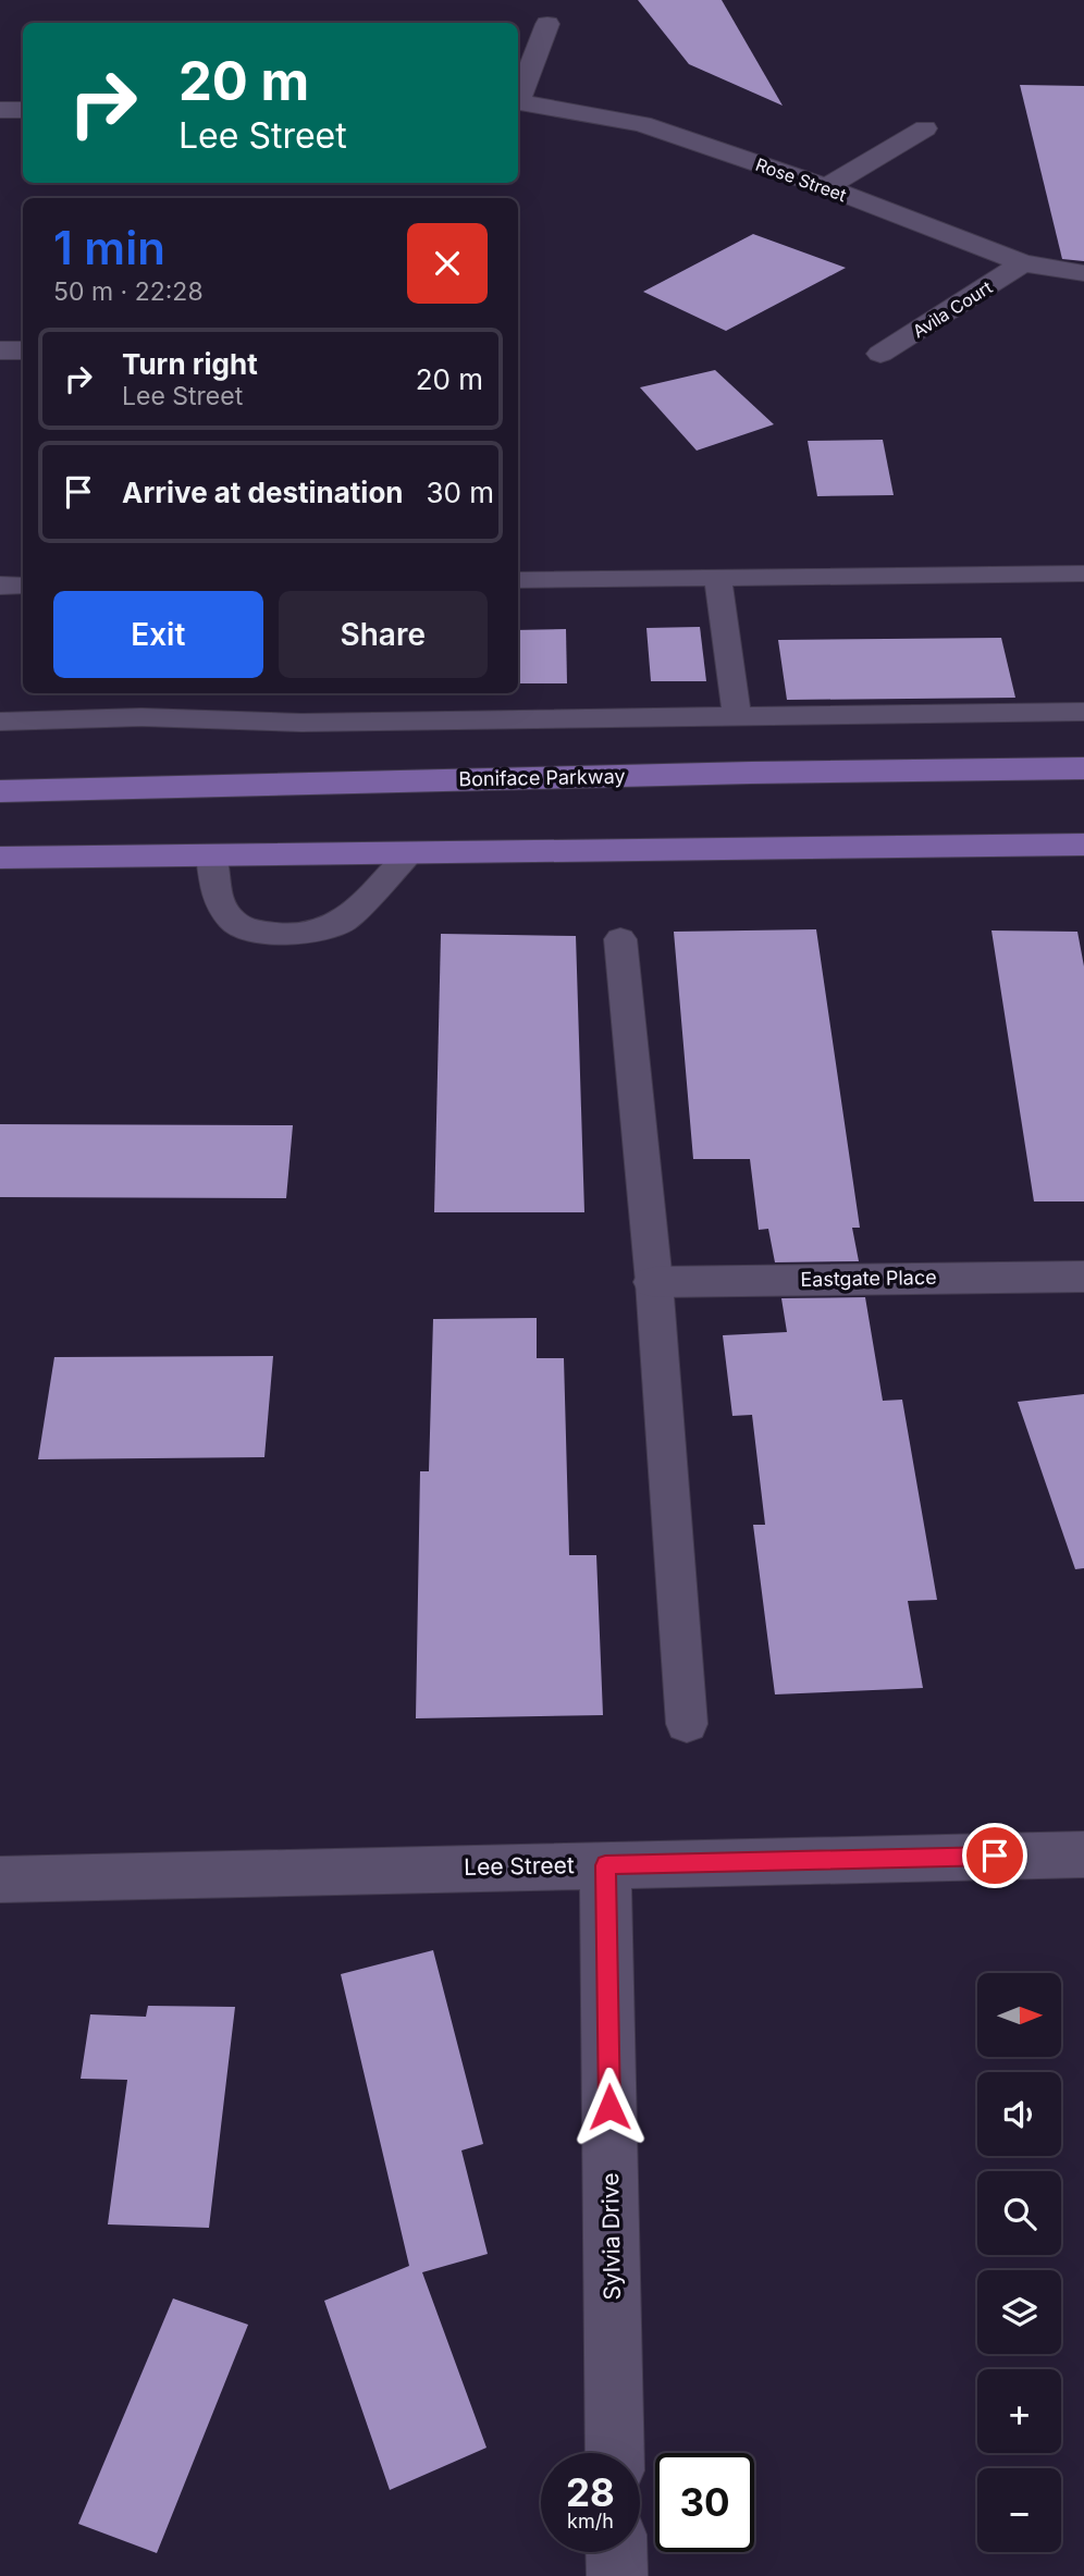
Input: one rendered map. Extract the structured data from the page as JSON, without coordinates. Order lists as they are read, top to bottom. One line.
{"streets":{"main road":["Boniface Parkway"],"street":["Rose Street","Avila Court","Eastgate Place","Lee Street","Sylvia Drive"]},"crossings":[["Rose Street","Avila Court"],["Lee Street","Sylvia Drive"]],"north":"right","page":{"turn":["20 m","Lee Street"],"heading":["1 min","50 m · 22:28"],"list":[{"name":"Turn right","note":"Lee Street","value":"20 m"},{"name":"Arrive at destination","value":"30 m"}],"buttons":["Exit","Share"],"map_buttons":["+","−"],"speed":"28 km/h","limit":"30"}}
